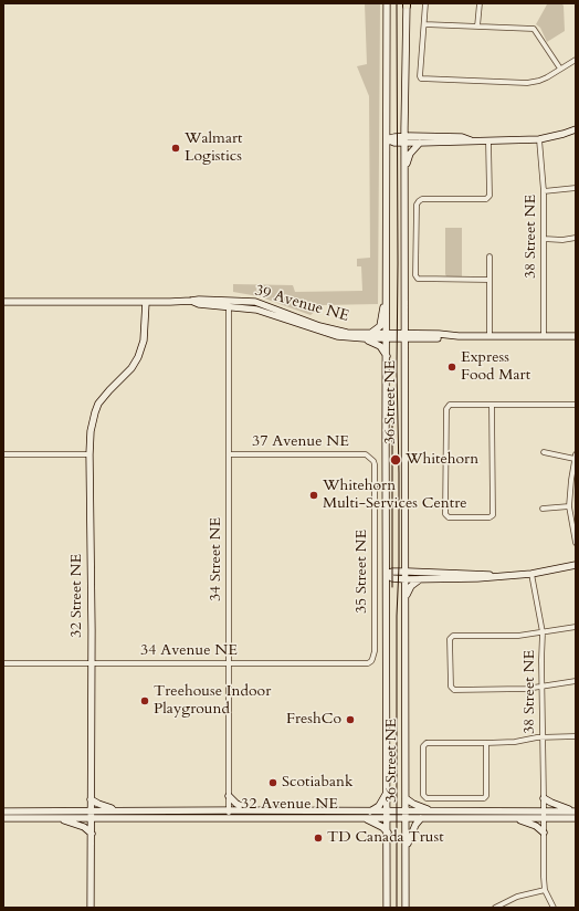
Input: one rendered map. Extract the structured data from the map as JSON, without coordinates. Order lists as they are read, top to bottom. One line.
{"streets":{"main road":["39 Avenue NE","36 Street NE","32 Street NE","32 Avenue NE"],"street":["38 Street NE","37 Avenue NE","34 Street NE","35 Street NE","34 Avenue NE"]},"crossings":[["38 Street NE","32 Avenue NE"],["39 Avenue NE","36 Street NE"],["39 Avenue NE","34 Street NE"],["39 Avenue NE","32 Street NE"],["36 Street NE","32 Avenue NE"],["37 Avenue NE","34 Street NE"],["37 Avenue NE","35 Street NE"],["34 Street NE","34 Avenue NE"],["34 Street NE","32 Avenue NE"],["35 Street NE","34 Avenue NE"],["32 Street NE","34 Avenue NE"],["32 Street NE","32 Avenue NE"]],"places":["Walmart Logistics","Express Food Mart","Whitehorn","Whitehorn Multi-Services Centre","Treehouse Indoor Playground","FreshCo","Scotiabank","TD Canada Trust"]}
